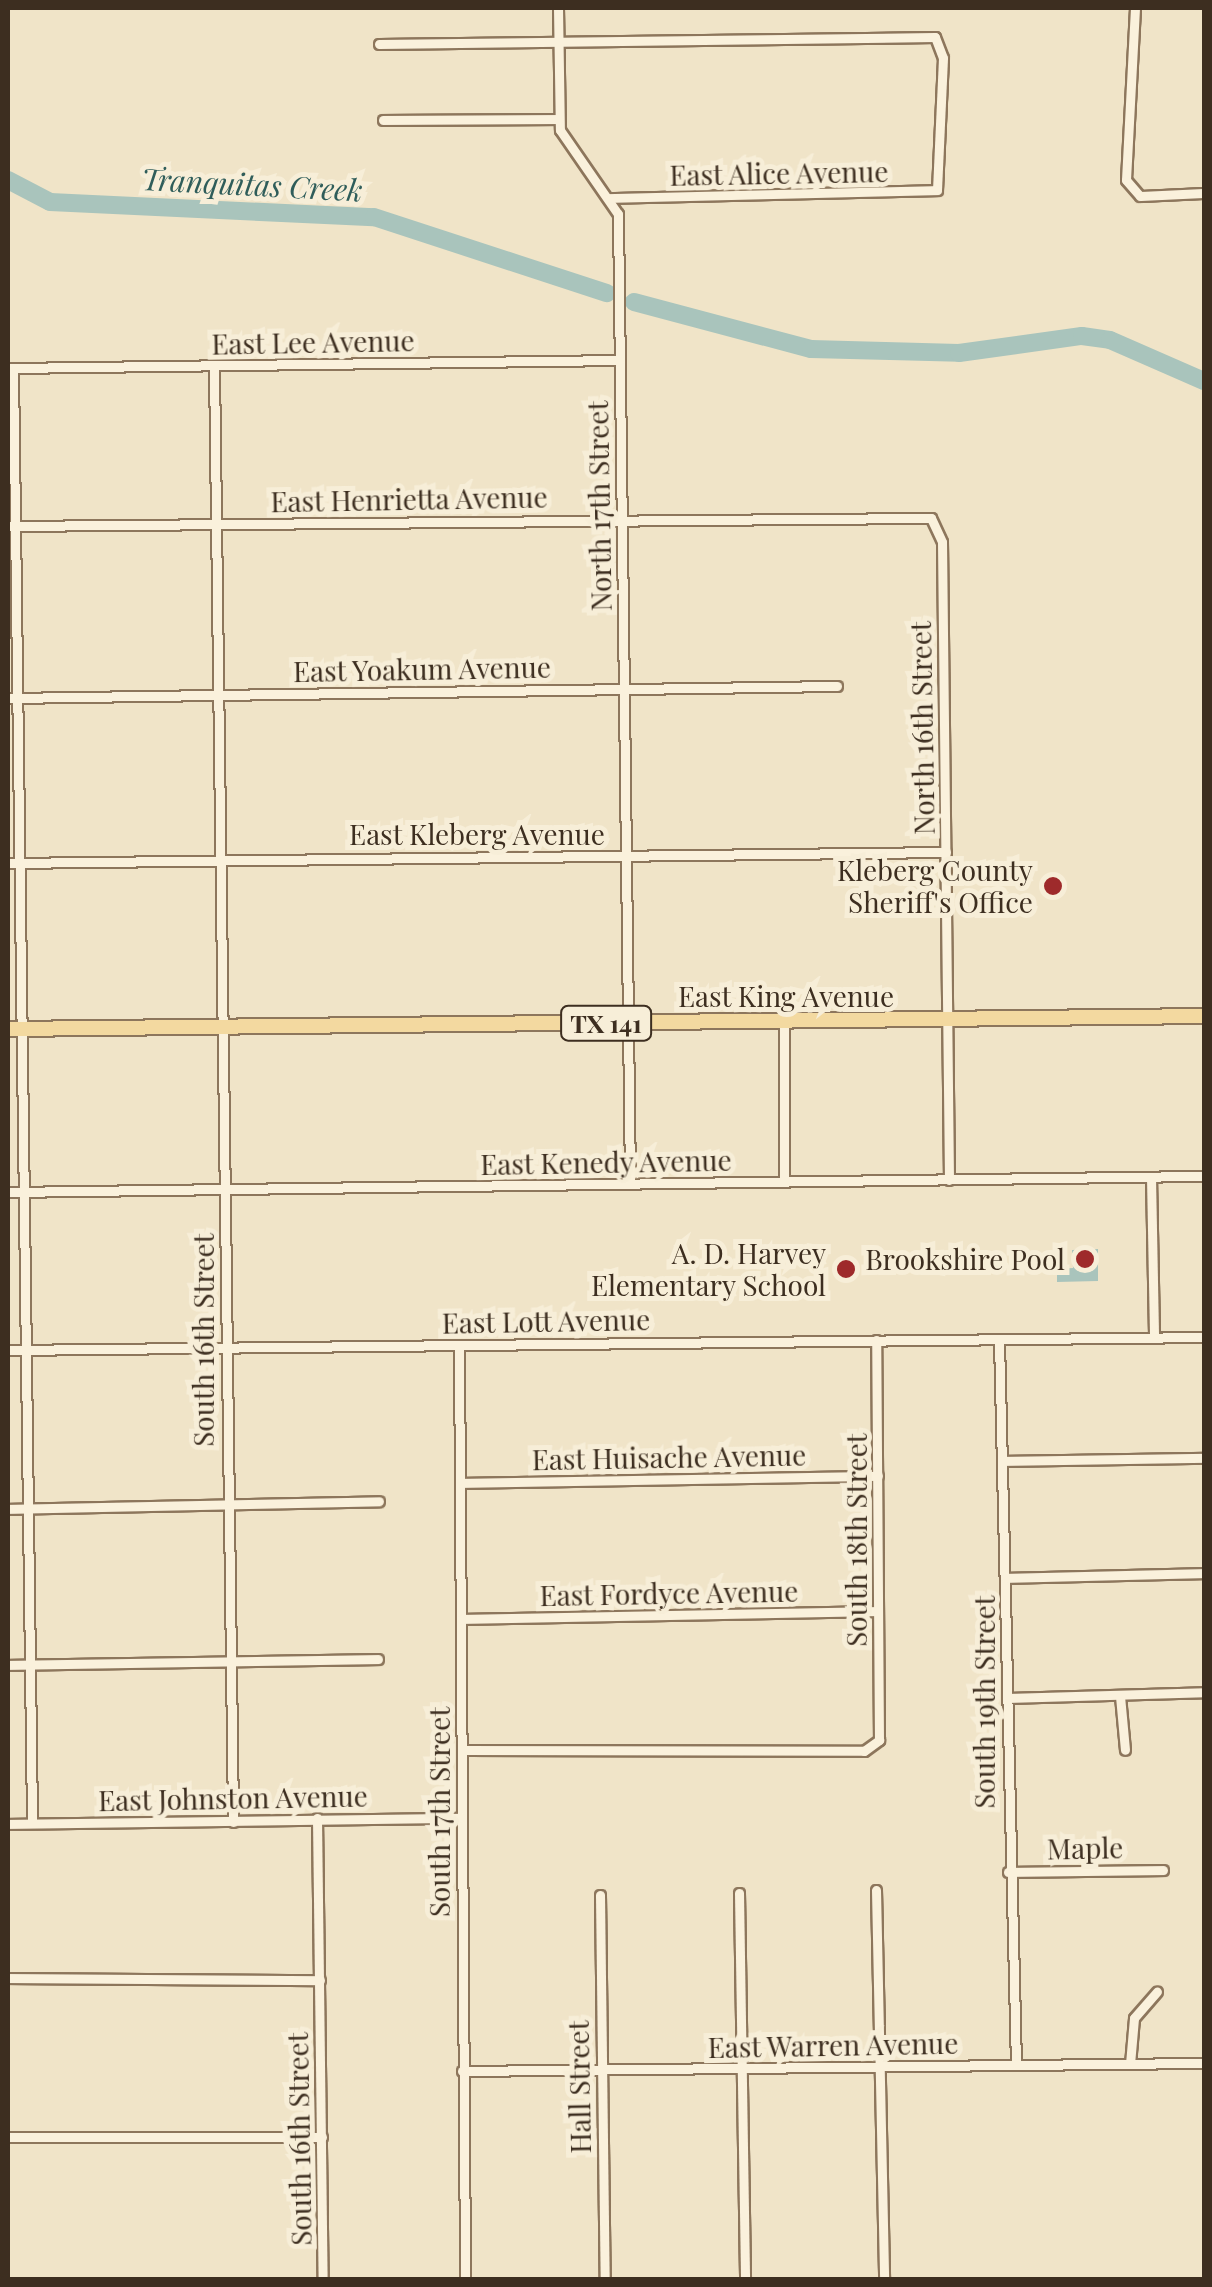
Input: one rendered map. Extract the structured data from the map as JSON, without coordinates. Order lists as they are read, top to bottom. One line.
{"streets":{"main road":["East King Avenue","TX 141"],"street":["East Alice Avenue","East Lee Avenue","East Henrietta Avenue","North 17th Street","East Yoakum Avenue","North 16th Street","East Kleberg Avenue","East Kenedy Avenue","East Lott Avenue","South 16th Street","East Huisache Avenue","South 18th Street","East Fordyce Avenue","South 19th Street","East Johnston Avenue","South 17th Street","Maple","East Warren Avenue","Hall Street"]},"crossings":[["East Alice Avenue","North 17th Street"],["East Lee Avenue","North 17th Street"],["East Henrietta Avenue","North 17th Street"],["East Henrietta Avenue","North 16th Street"],["North 17th Street","East Yoakum Avenue"],["North 17th Street","East Kleberg Avenue"],["North 17th Street","East King Avenue"],["North 16th Street","East Kleberg Avenue"],["North 16th Street","East King Avenue"],["North 16th Street","East Kenedy Avenue"],["East Kleberg Avenue","South 16th Street"],["East King Avenue","South 16th Street"],["East Kenedy Avenue","South 16th Street"],["East Lott Avenue","South 16th Street"],["East Lott Avenue","South 18th Street"],["East Lott Avenue","South 19th Street"],["East Lott Avenue","South 17th Street"],["South 16th Street","East Johnston Avenue"],["East Huisache Avenue","South 18th Street"],["East Huisache Avenue","South 17th Street"],["South 18th Street","East Fordyce Avenue"],["South 18th Street","South 17th Street"],["East Fordyce Avenue","South 17th Street"],["South 19th Street","Maple"],["South 19th Street","East Warren Avenue"],["East Johnston Avenue","South 17th Street"],["South 17th Street","East Warren Avenue"],["East Warren Avenue","Hall Street"]],"water":["Tranquitas Creek"],"places":["Kleberg County Sheriff's Office","Brookshire Pool","A. D. Harvey Elementary School"]}
